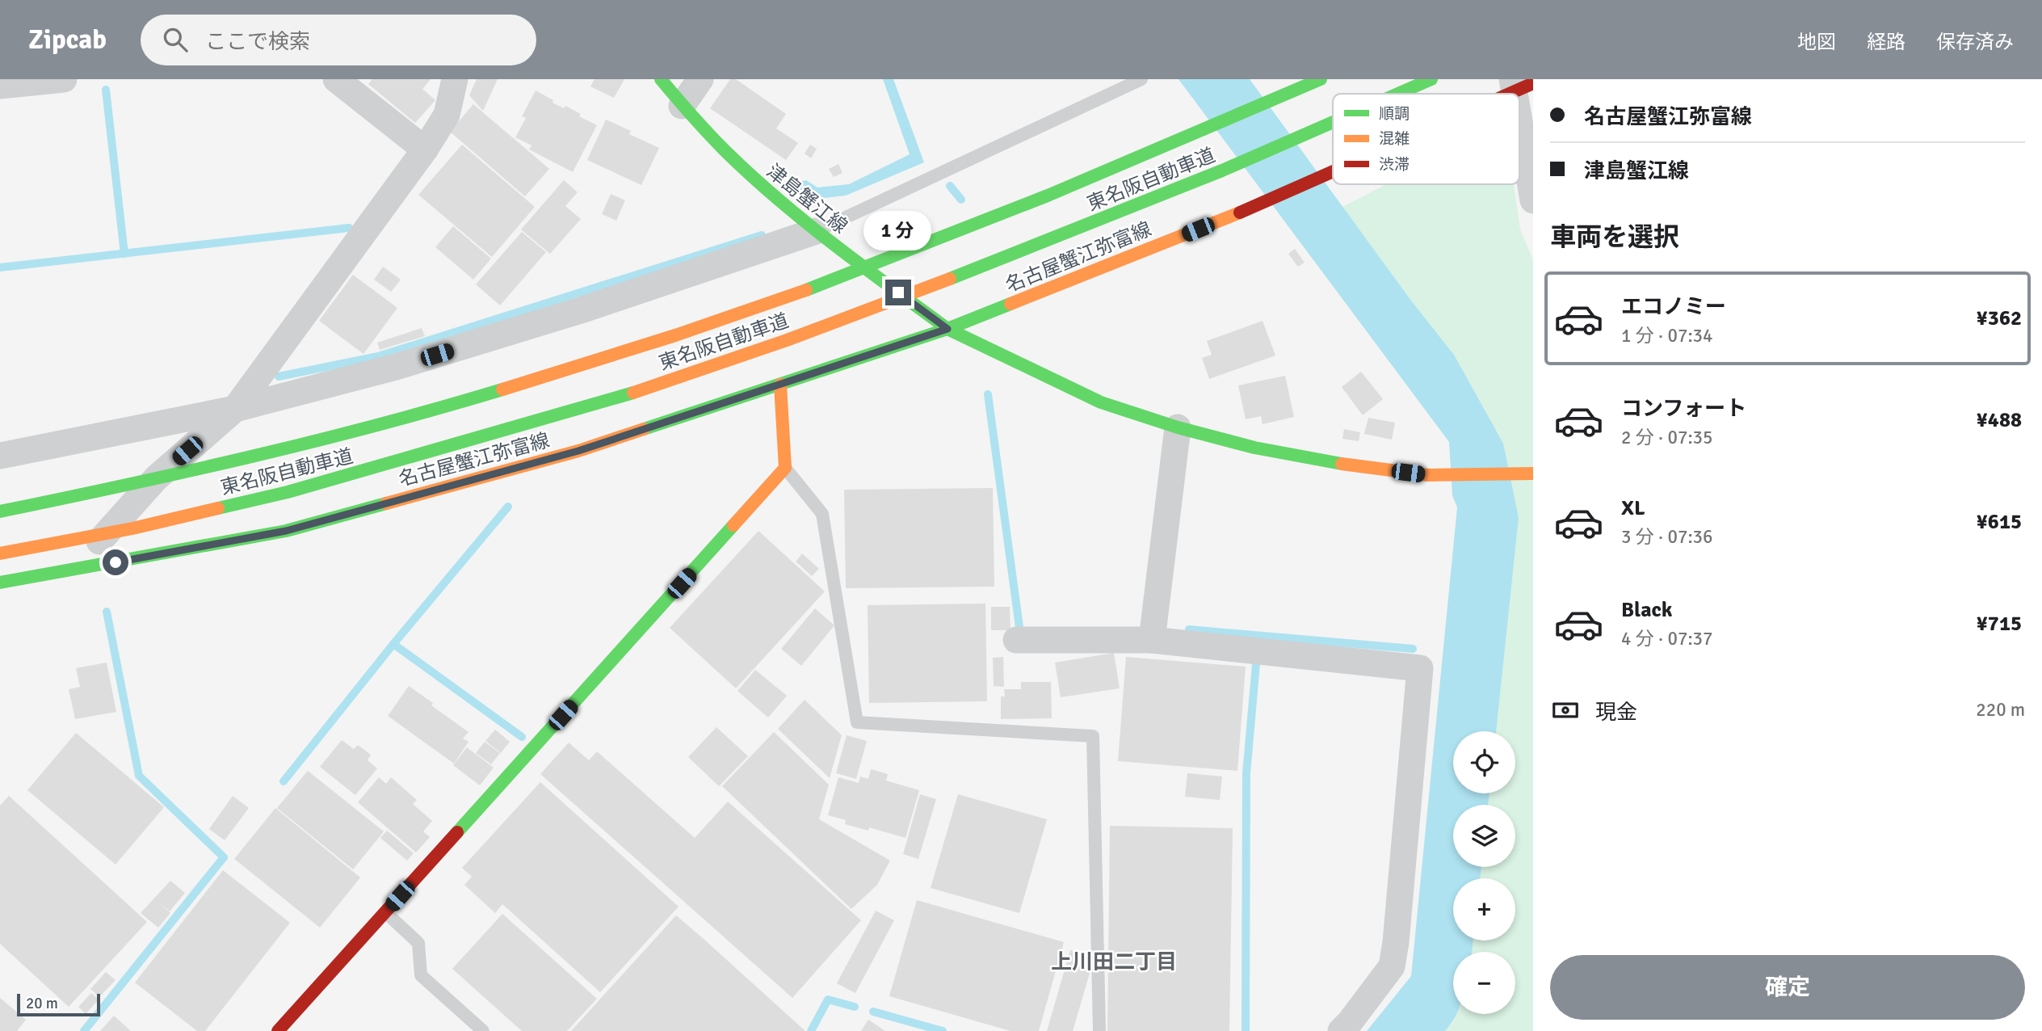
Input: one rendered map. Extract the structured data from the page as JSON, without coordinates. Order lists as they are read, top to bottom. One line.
{"streets":{"main road":["東名阪自動車道","津島蟹江線","名古屋蟹江弥富線"]},"crossings":[["津島蟹江線","名古屋蟹江弥富線"]],"districts":["上川田二丁目"],"legend":["順調","混雑","渋滞"],"scale_bar":"20 m","page":{"header":"Zipcab","search":"ここで検索","nav":["地図","経路","保存済み"],"banner":["名古屋蟹江弥富線","津島蟹江線"],"heading":"車両を選択","bubble":"1 分","list":[{"name":"エコノミー","note":"1 分 · 07:34","value":"¥362"},{"name":"コンフォート","note":"2 分 · 07:35","value":"¥488"},{"name":"XL","note":"3 分 · 07:36","value":"¥615"},{"name":"Black","note":"4 分 · 07:37","value":"¥715"}],"pay":["現金","220 m"],"map_buttons":["+","−"],"buttons":"確定","scale":"20 m"}}
